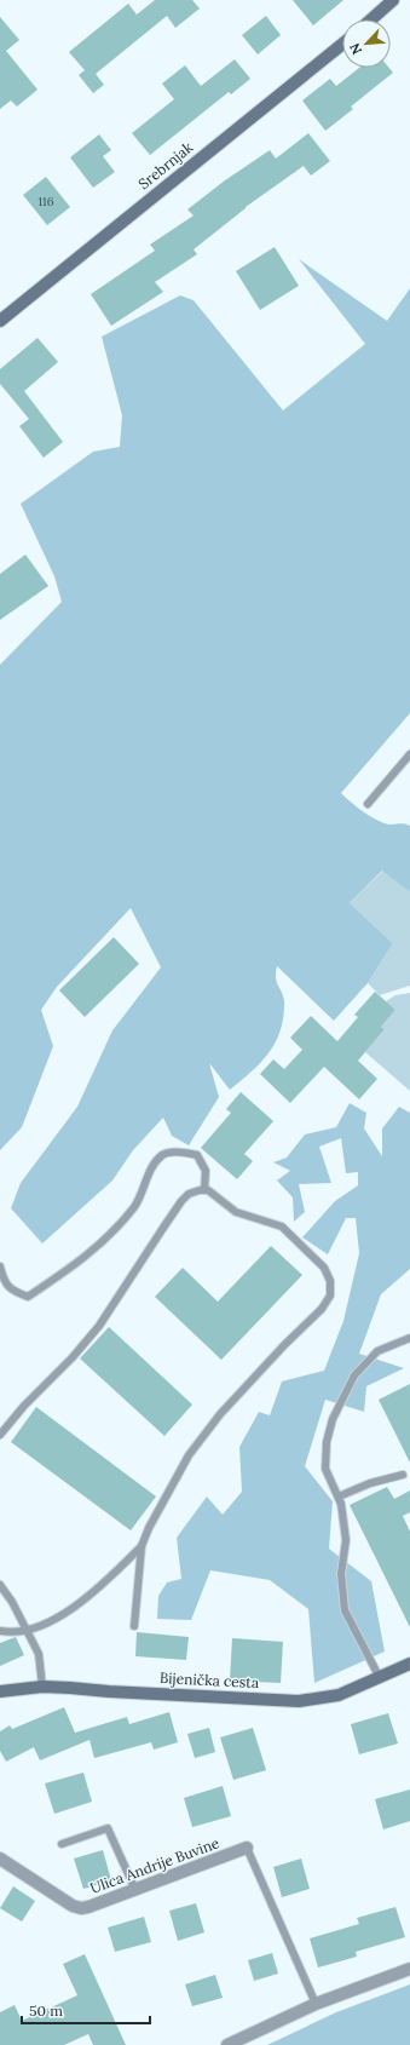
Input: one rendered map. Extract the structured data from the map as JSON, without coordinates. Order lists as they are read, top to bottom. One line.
{"streets":{"main road":["Srebrnjak","Bijenička cesta"],"street":["Ulica Andrije Buvine"]},"house_numbers":["116"],"scale_bar":"50 m","north":"bottom left"}
